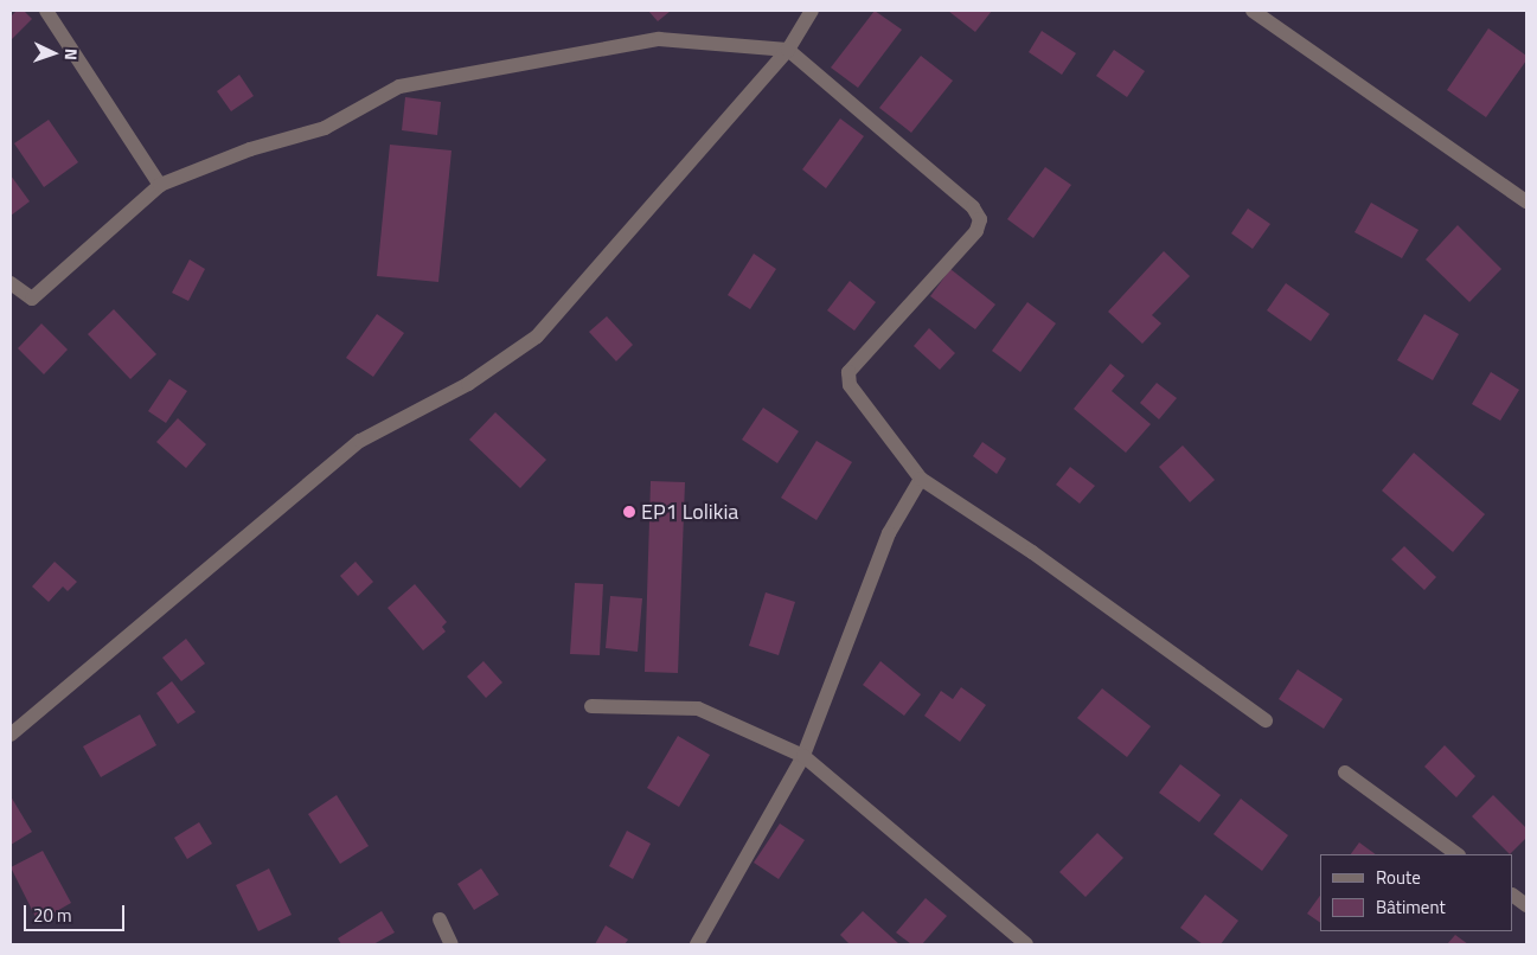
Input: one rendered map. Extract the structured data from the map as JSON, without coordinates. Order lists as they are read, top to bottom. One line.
{"places":["EP1 Lolikia"],"legend":["Route","Bâtiment"],"scale_bar":"20 m","north":"right"}
